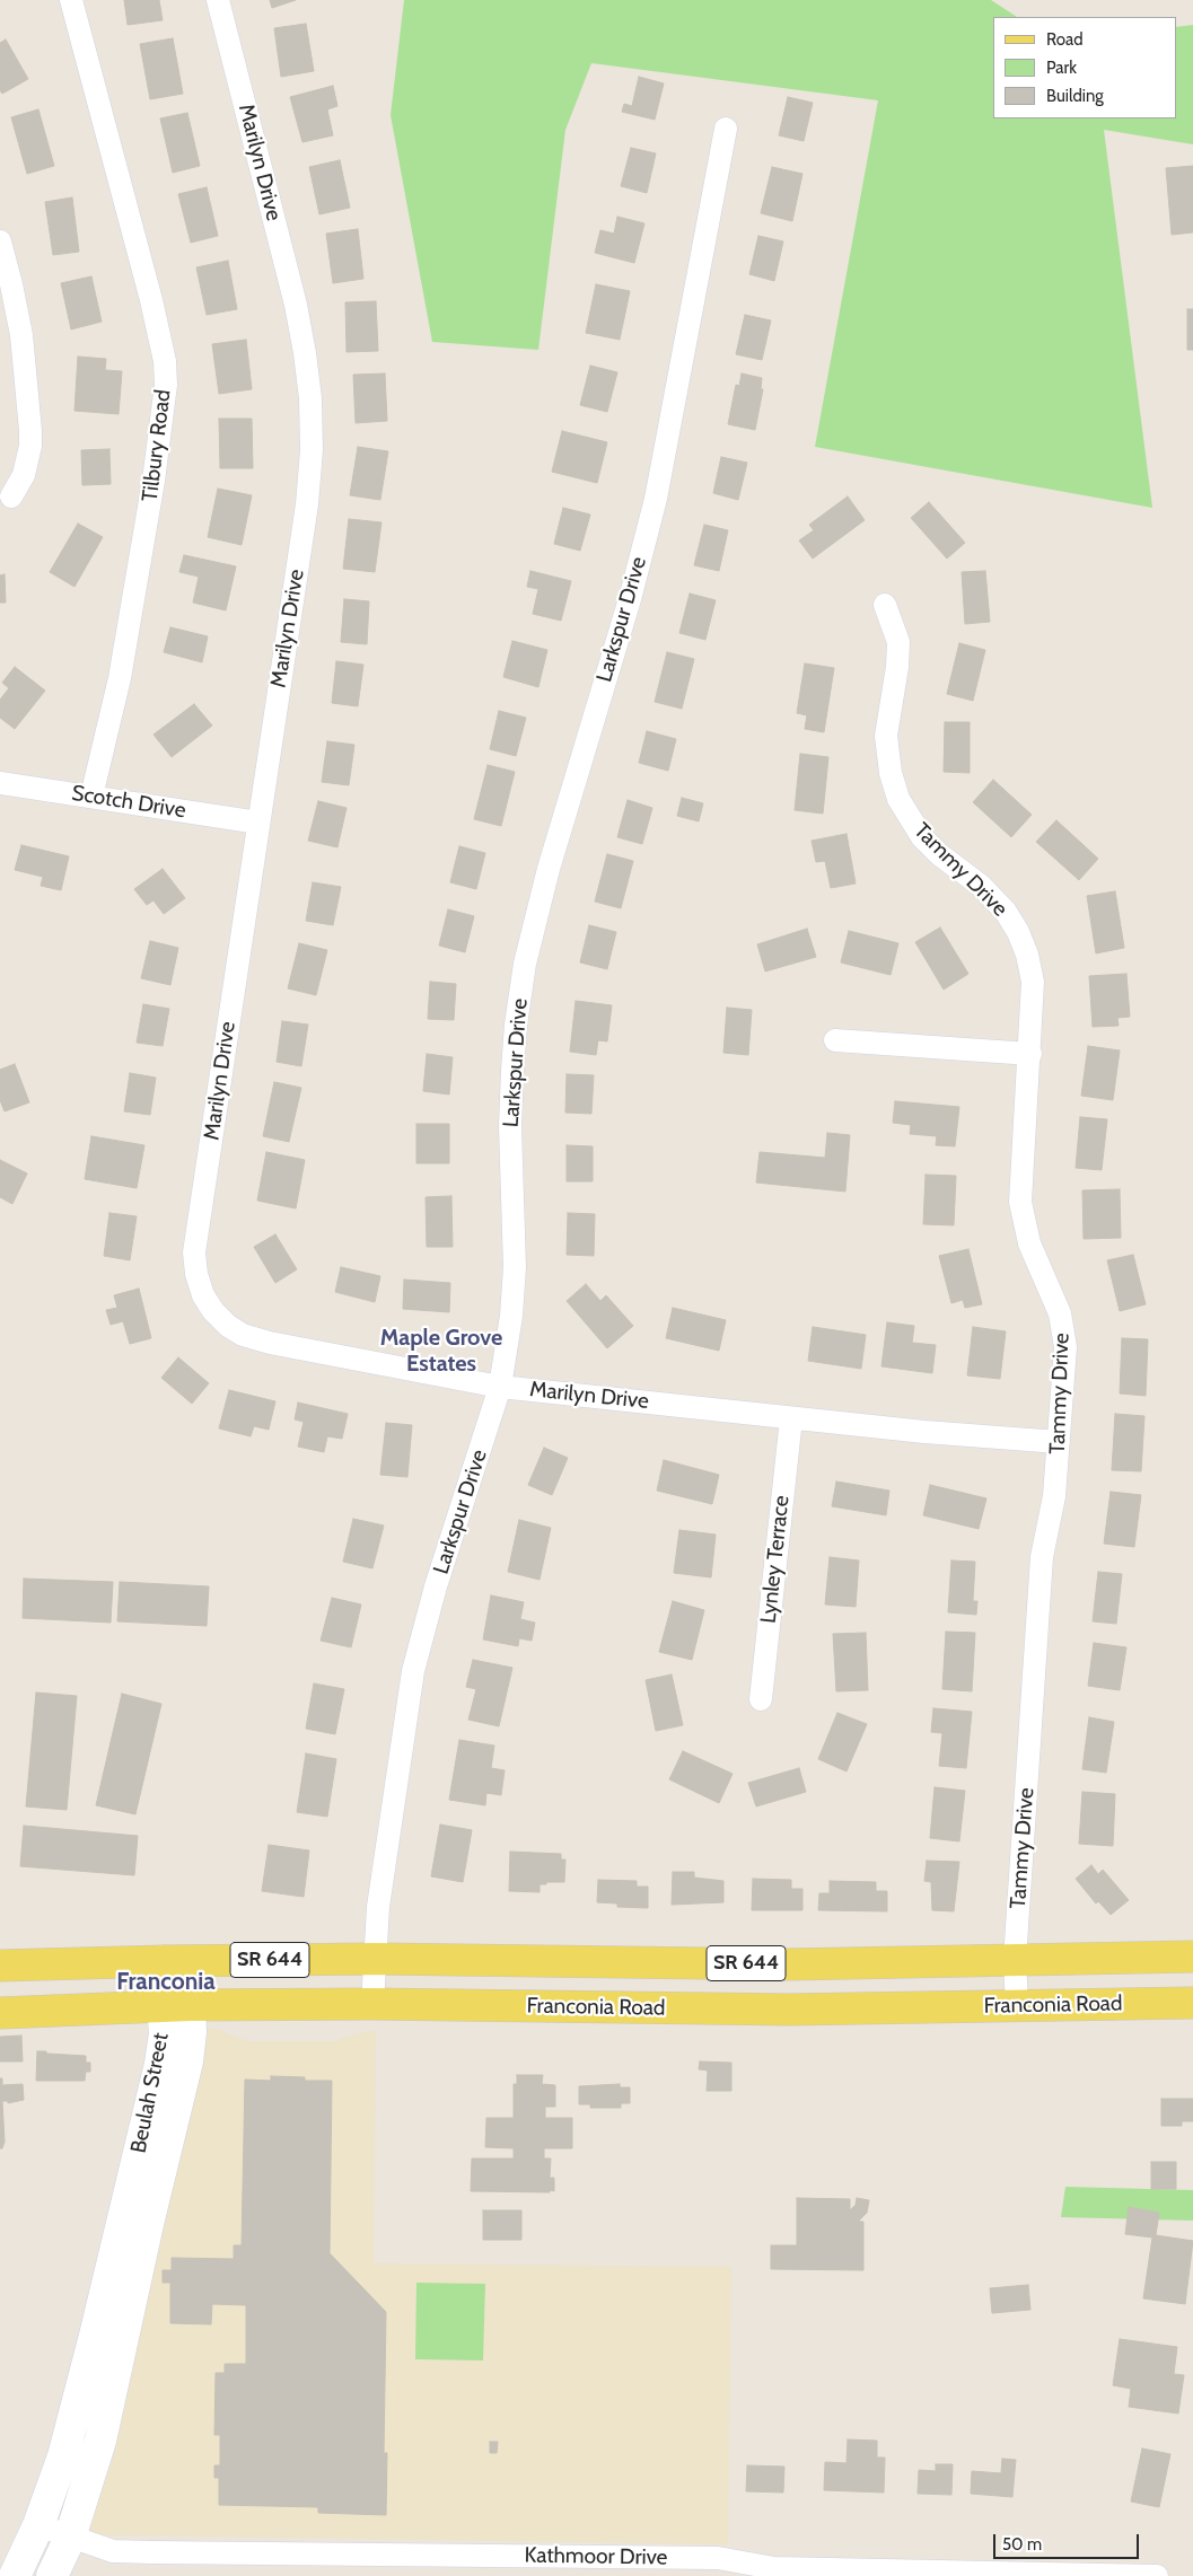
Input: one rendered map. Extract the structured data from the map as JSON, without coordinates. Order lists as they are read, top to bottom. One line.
{"streets":{"main road":["SR 644","Franconia Road","Beulah Street"],"street":["Marilyn Drive","Tilbury Road","Larkspur Drive","Scotch Drive","Tammy Drive","Lynley Terrace","Kathmoor Drive"]},"crossings":[["Marilyn Drive","Larkspur Drive"],["Marilyn Drive","Scotch Drive"],["Marilyn Drive","Tammy Drive"],["Marilyn Drive","Lynley Terrace"],["Tilbury Road","Scotch Drive"],["Larkspur Drive","SR 644"],["Larkspur Drive","Franconia Road"],["Tammy Drive","SR 644"],["Tammy Drive","Franconia Road"],["SR 644","Beulah Street"],["Franconia Road","Beulah Street"],["Beulah Street","Kathmoor Drive"]],"districts":["Maple Grove Estates","Franconia"],"legend":["Road","Park","Building"],"scale_bar":"50 m"}
